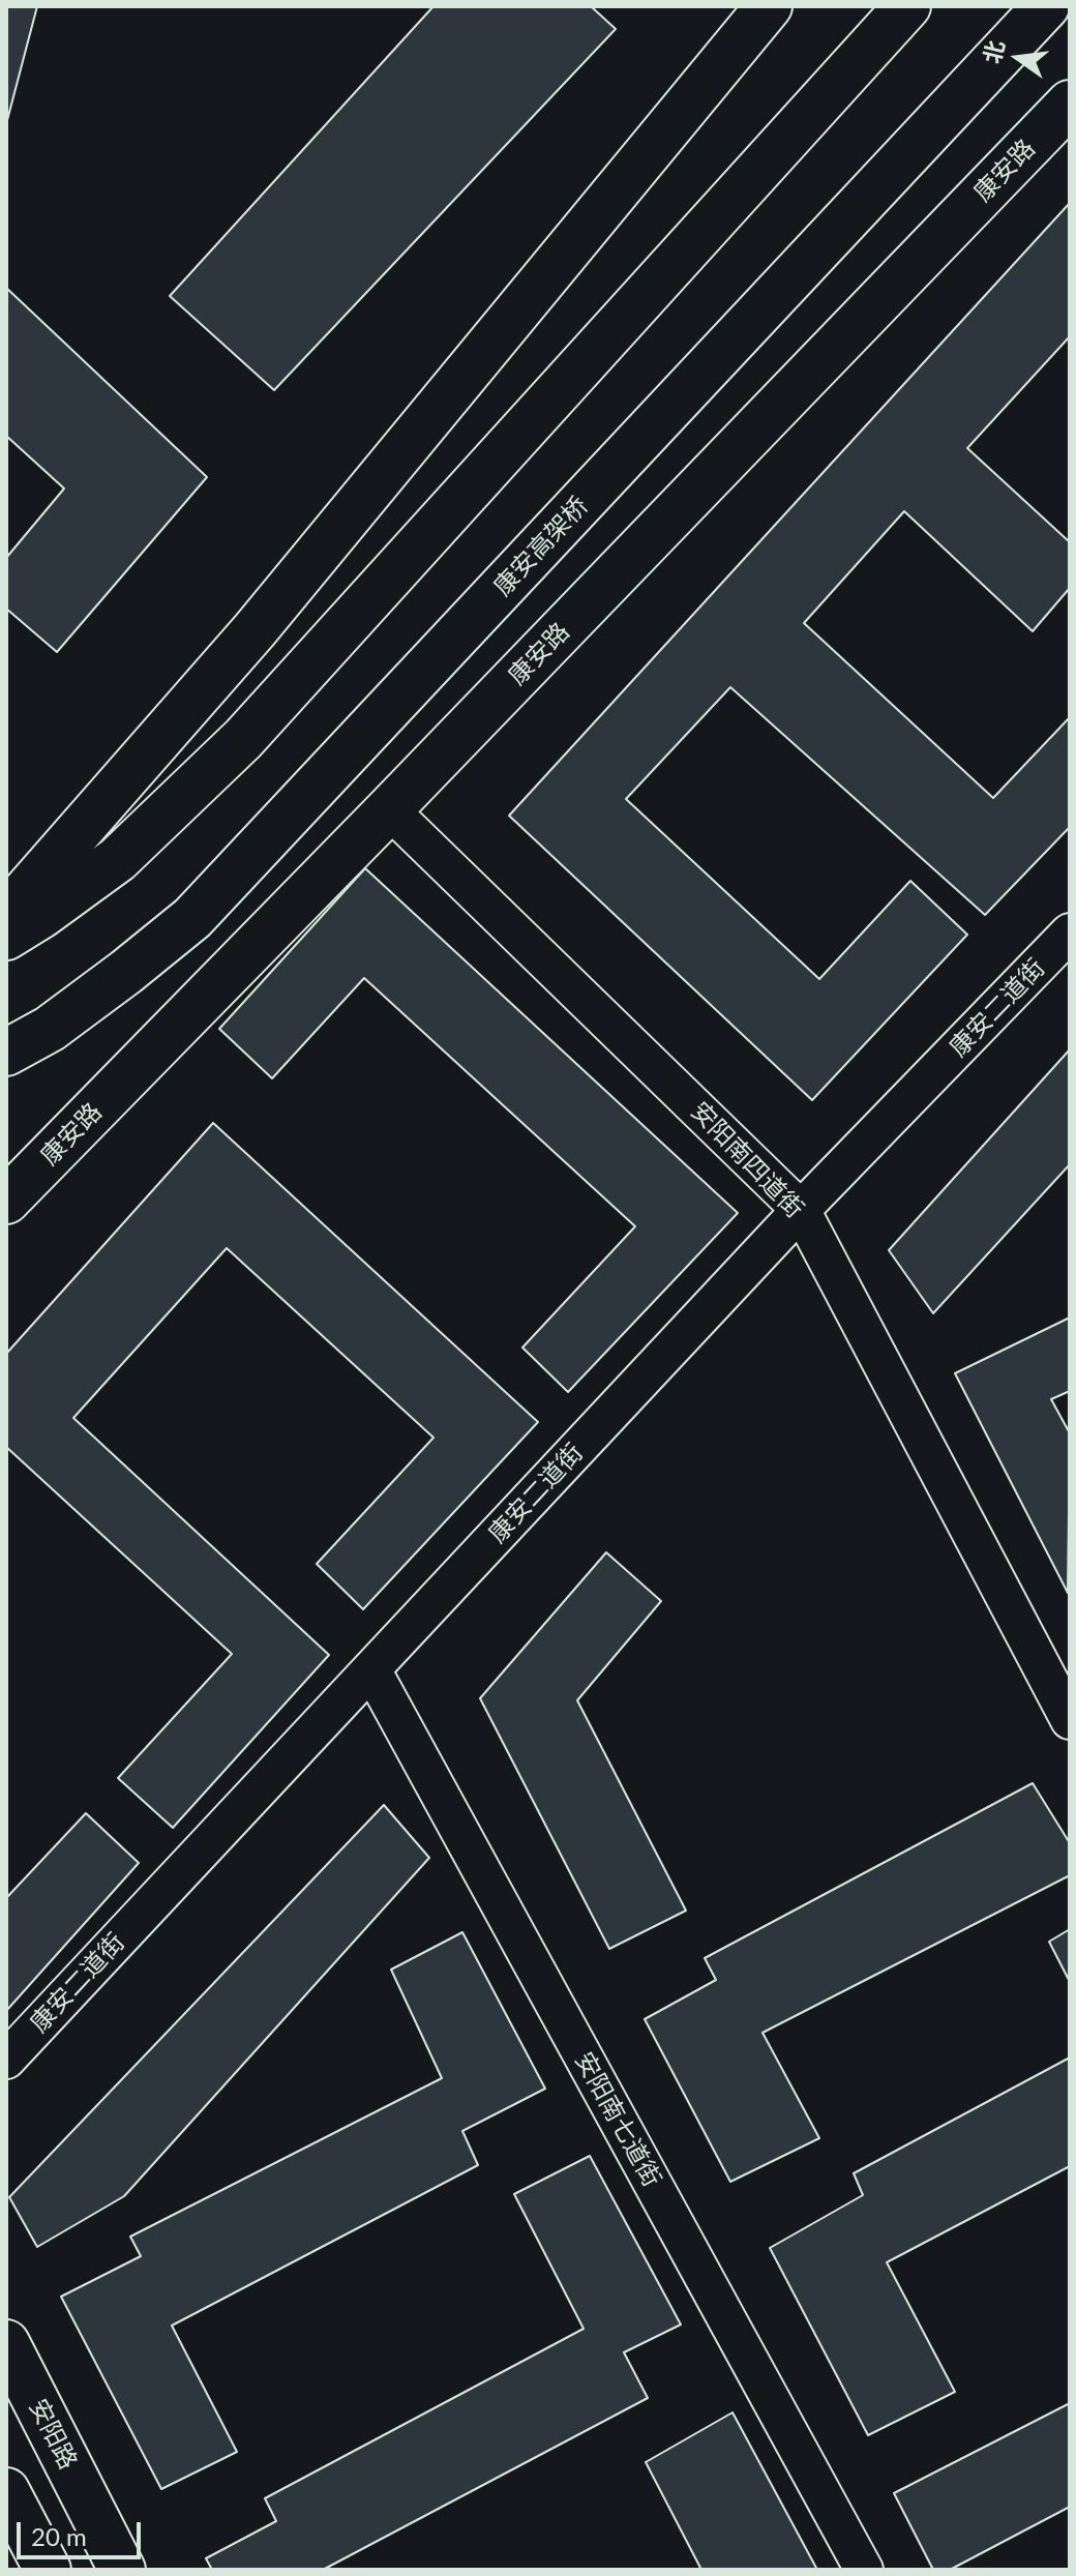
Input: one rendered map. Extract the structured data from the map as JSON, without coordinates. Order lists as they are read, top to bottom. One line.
{"streets":{"main road":["康安路","康安高架桥","安阳路"],"street":["康安二道街","安阳南四道街","安阳南七道街"]},"crossings":[["康安路","安阳南四道街"],["康安二道街","安阳南四道街"],["康安二道街","安阳南七道街"]],"scale_bar":"20 m","north":"left"}
